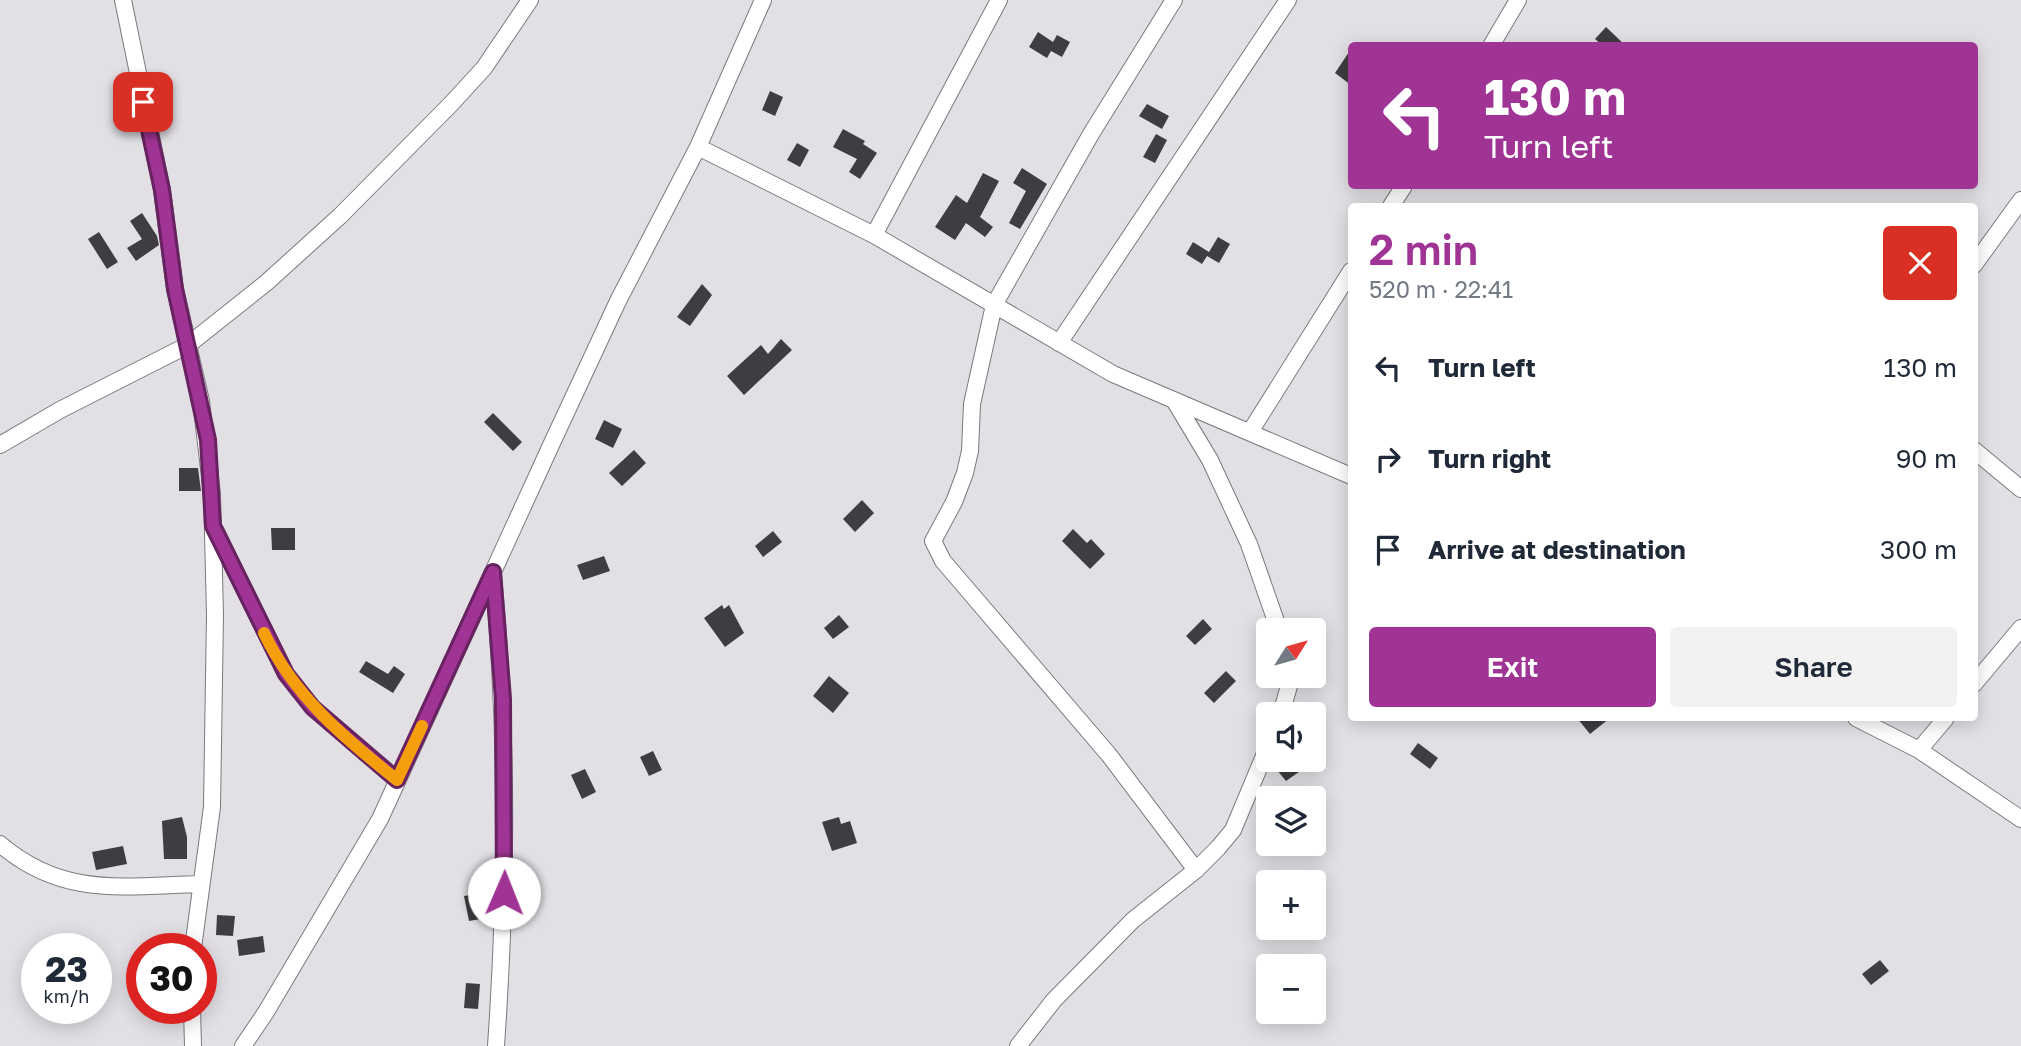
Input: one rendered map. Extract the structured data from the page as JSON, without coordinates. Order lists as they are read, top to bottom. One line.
{"north":"top right","page":{"turn":["130 m","Turn left"],"heading":["2 min","520 m · 22:41"],"list":[{"name":"Turn left","value":"130 m"},{"name":"Turn right","value":"90 m"},{"name":"Arrive at destination","value":"300 m"}],"buttons":["Exit","Share"],"map_buttons":["+","−"],"speed":"23 km/h","limit":"30"}}
